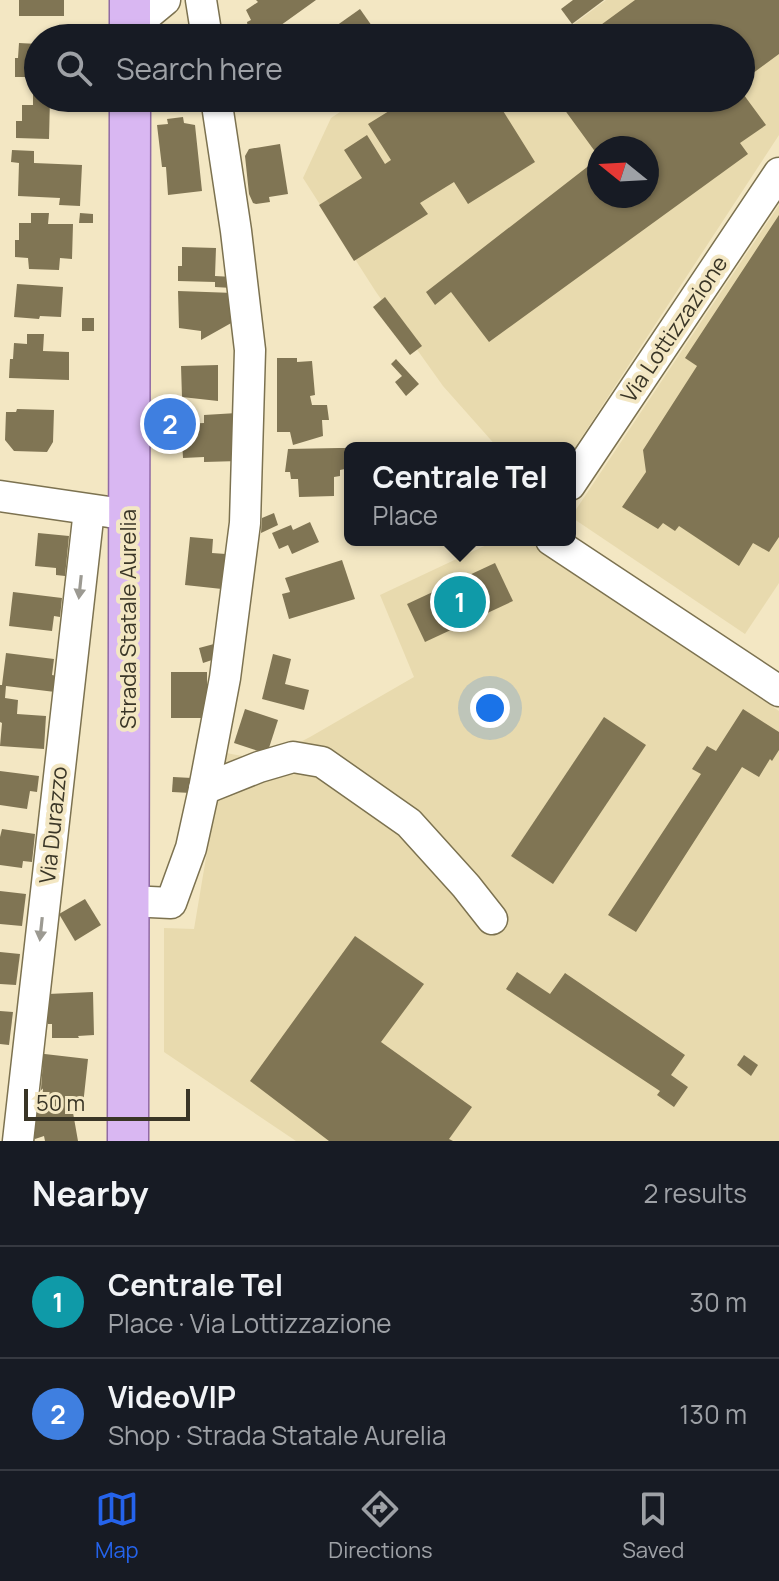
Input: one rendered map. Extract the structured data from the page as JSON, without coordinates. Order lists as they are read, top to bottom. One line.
{"streets":{"main road":["Strada Statale Aurelia"],"street":["Via Lottizzazione","Via Durazzo"]},"scale_bar":"50 m","north":"left","page":{"search":"Search here","pins":["2","1"],"popup":["Centrale Tel","Place"],"scale":"50 m","heading":["Nearby","2 results"],"list":[{"mark":"1","name":"Centrale Tel","note":"Place · Via Lottizzazione","value":"30 m"},{"mark":"2","name":"VideoVIP","note":"Shop · Strada Statale Aurelia","value":"130 m"}],"nav":["Map","Directions","Saved"]}}
